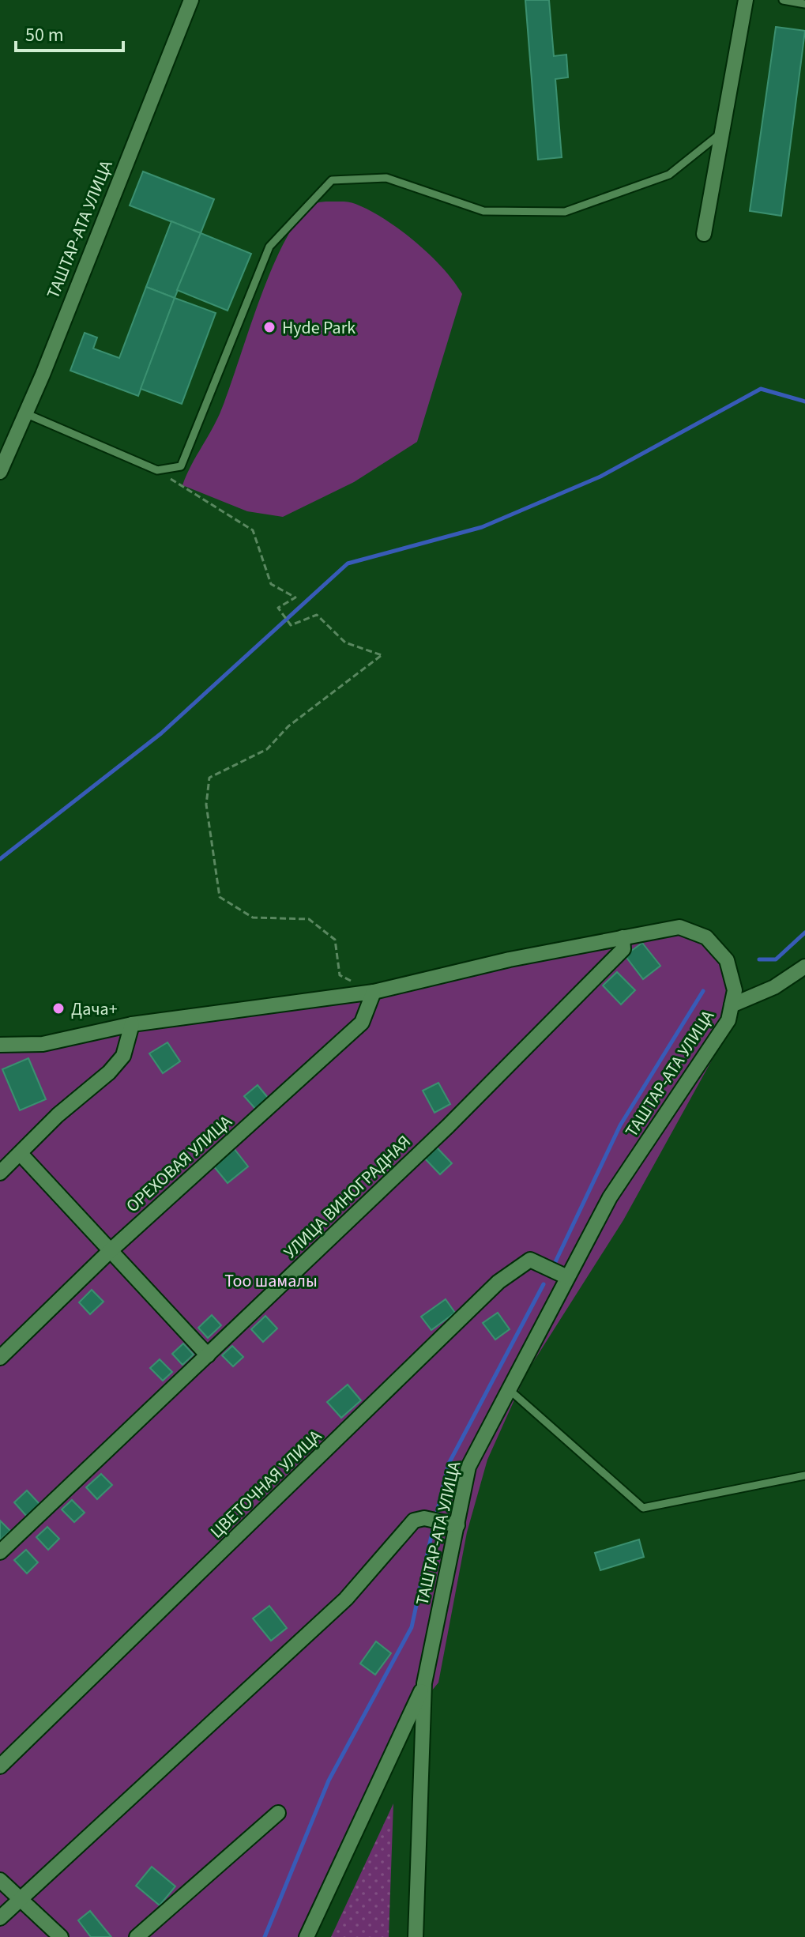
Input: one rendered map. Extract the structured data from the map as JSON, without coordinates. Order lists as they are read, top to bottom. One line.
{"streets":{"street":["ТАШТАР-АТА УЛИЦА","ОРЕХОВАЯ УЛИЦА","УЛИЦА ВИНОГРАДНАЯ","ЦВЕТОЧНАЯ УЛИЦА"]},"crossings":[["ТАШТАР-АТА УЛИЦА","ОРЕХОВАЯ УЛИЦА"],["ТАШТАР-АТА УЛИЦА","УЛИЦА ВИНОГРАДНАЯ"],["ТАШТАР-АТА УЛИЦА","ЦВЕТОЧНАЯ УЛИЦА"]],"parks":["Тоо шамалы"],"places":["Hyde Park","Дача+"],"scale_bar":"50 m"}
